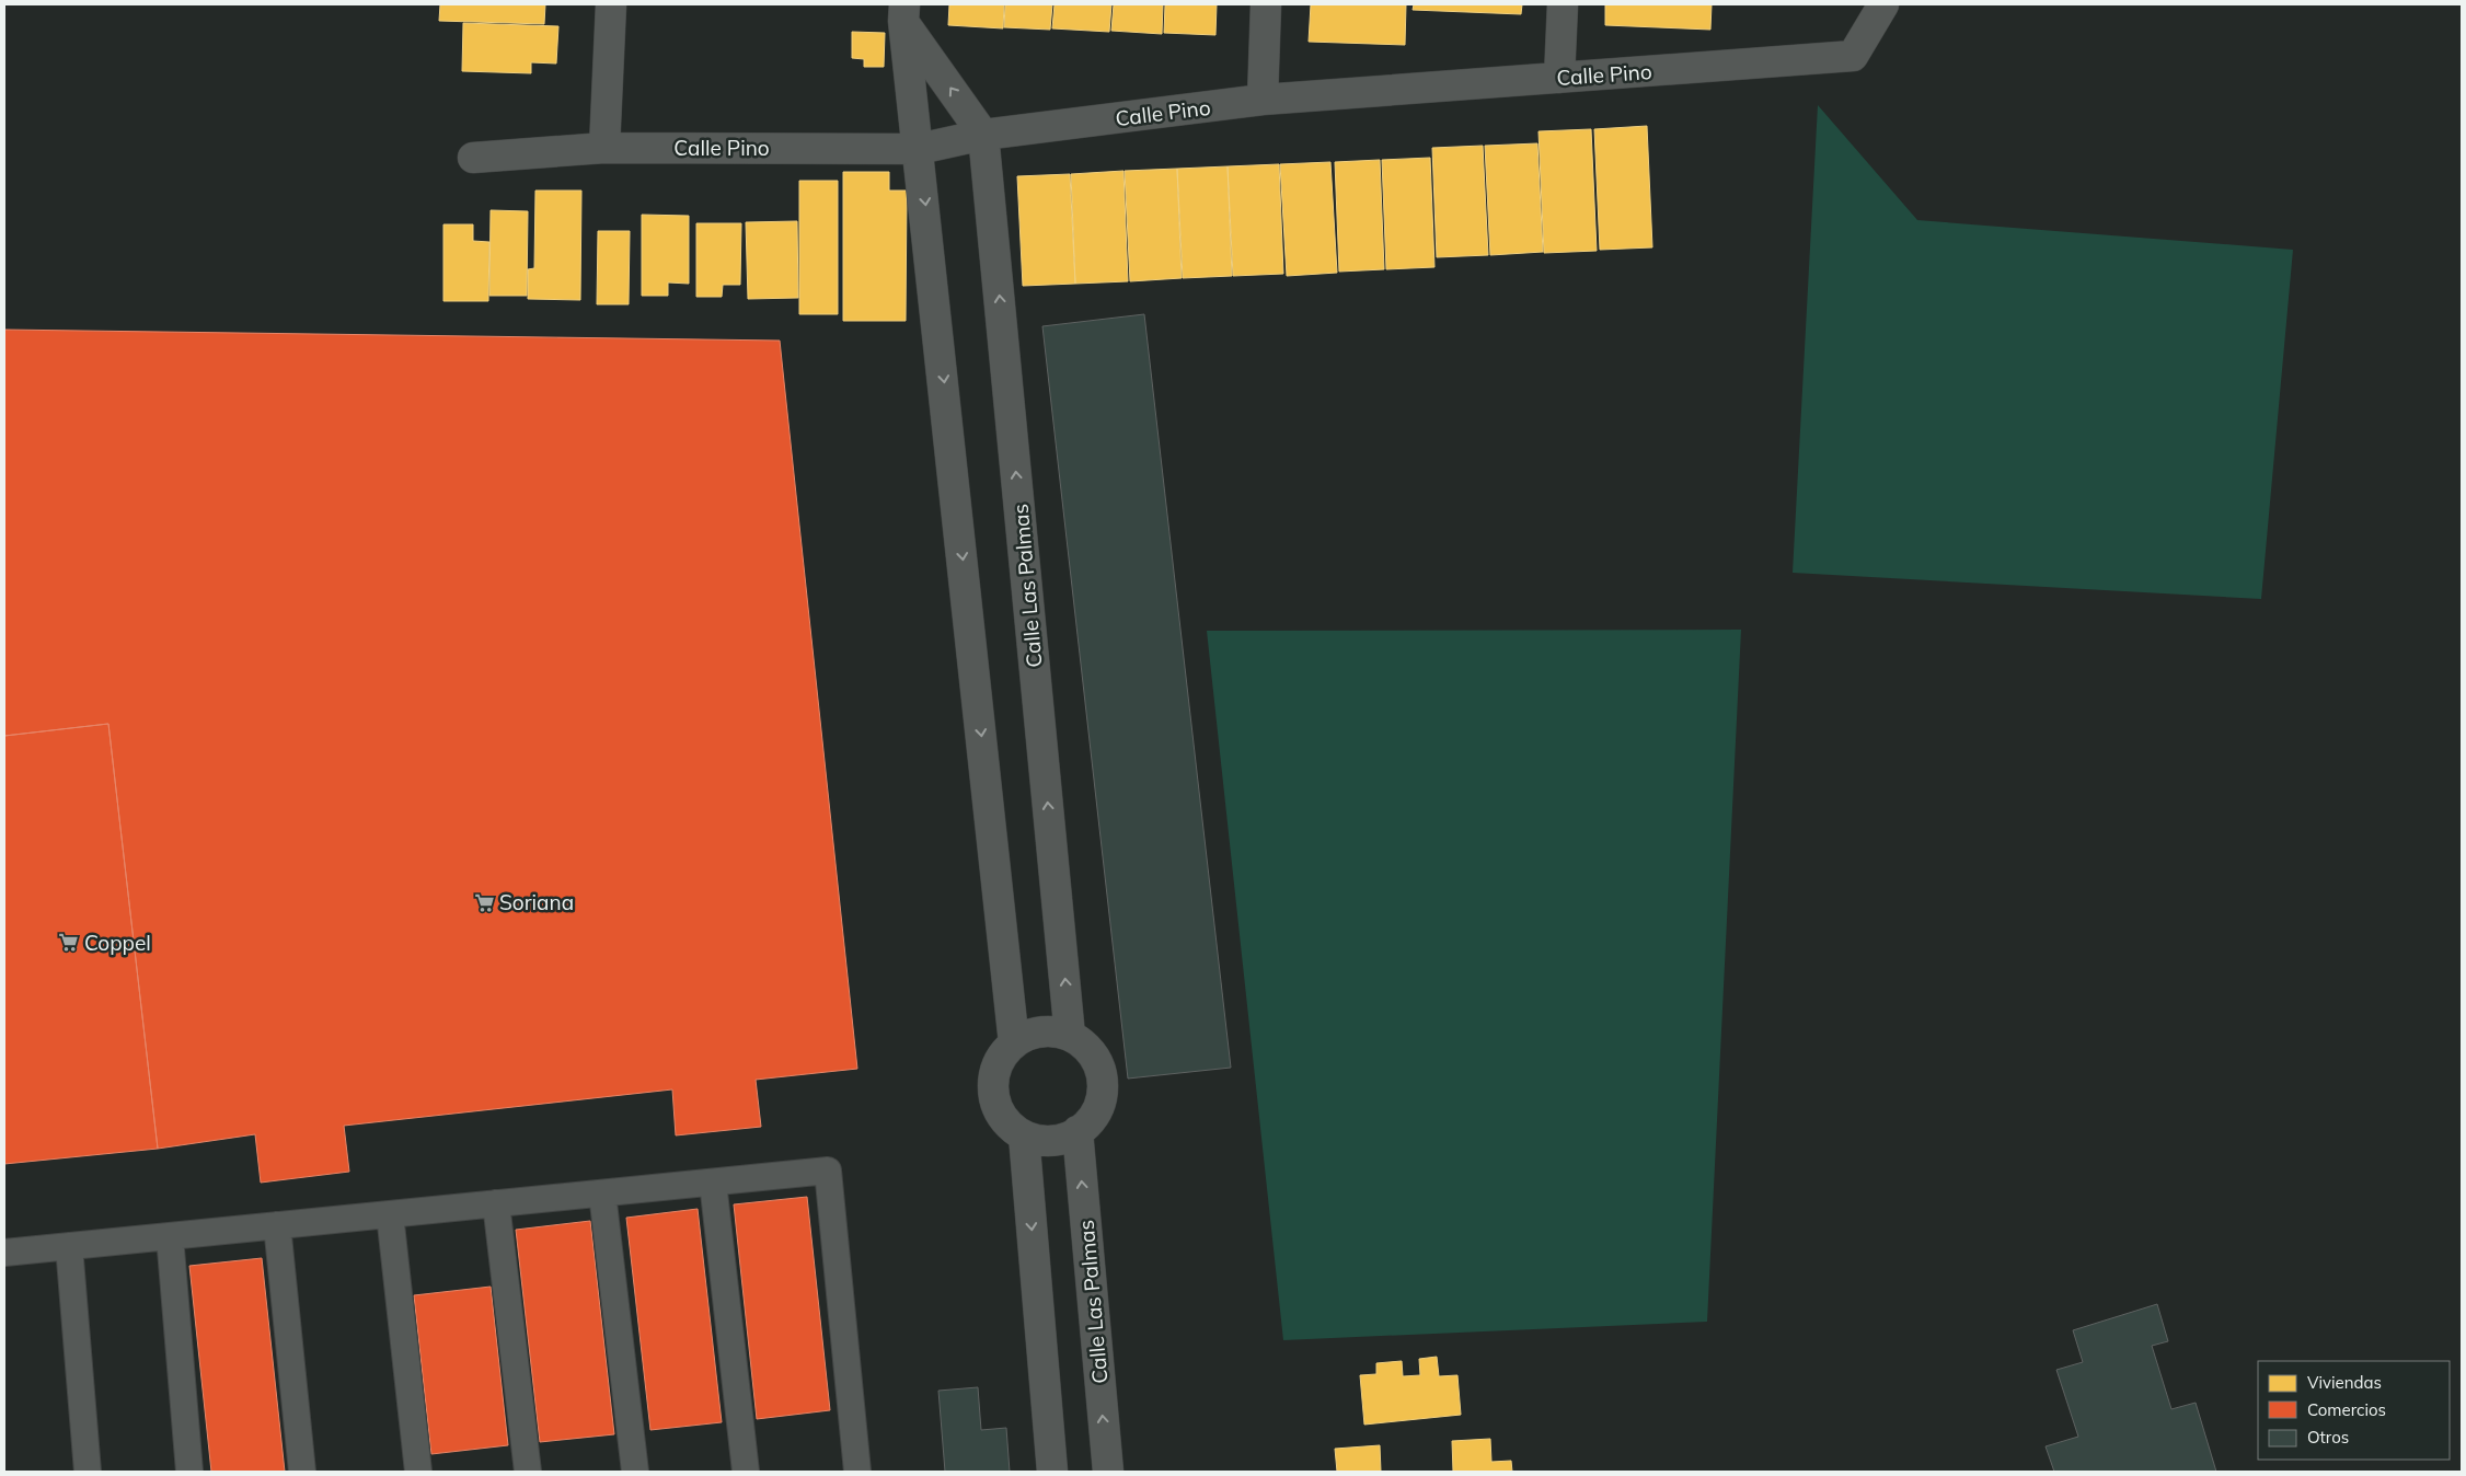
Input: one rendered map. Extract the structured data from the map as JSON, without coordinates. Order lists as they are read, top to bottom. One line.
{"streets":{"street":["Calle Pino","Calle Las Palmas"]},"crossings":[["Calle Pino","Calle Las Palmas"]],"places":{"supermarket":["Soriana","Coppel"]},"legend":["Viviendas","Comercios","Otros"]}
